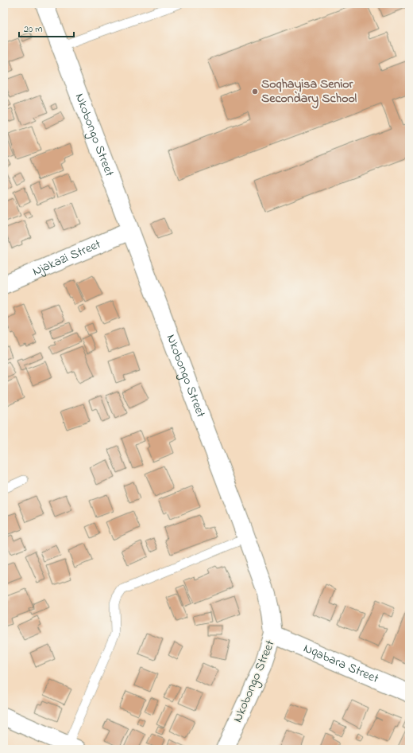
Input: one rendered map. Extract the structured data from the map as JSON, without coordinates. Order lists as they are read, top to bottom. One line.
{"streets":{"street":["Nkobongo Street","Njakazi Street","Nqabara Street"]},"crossings":[["Nkobongo Street","Njakazi Street"],["Nkobongo Street","Nqabara Street"]],"places":["Soqhayisa Senior Secondary School"],"scale_bar":"20 m"}
